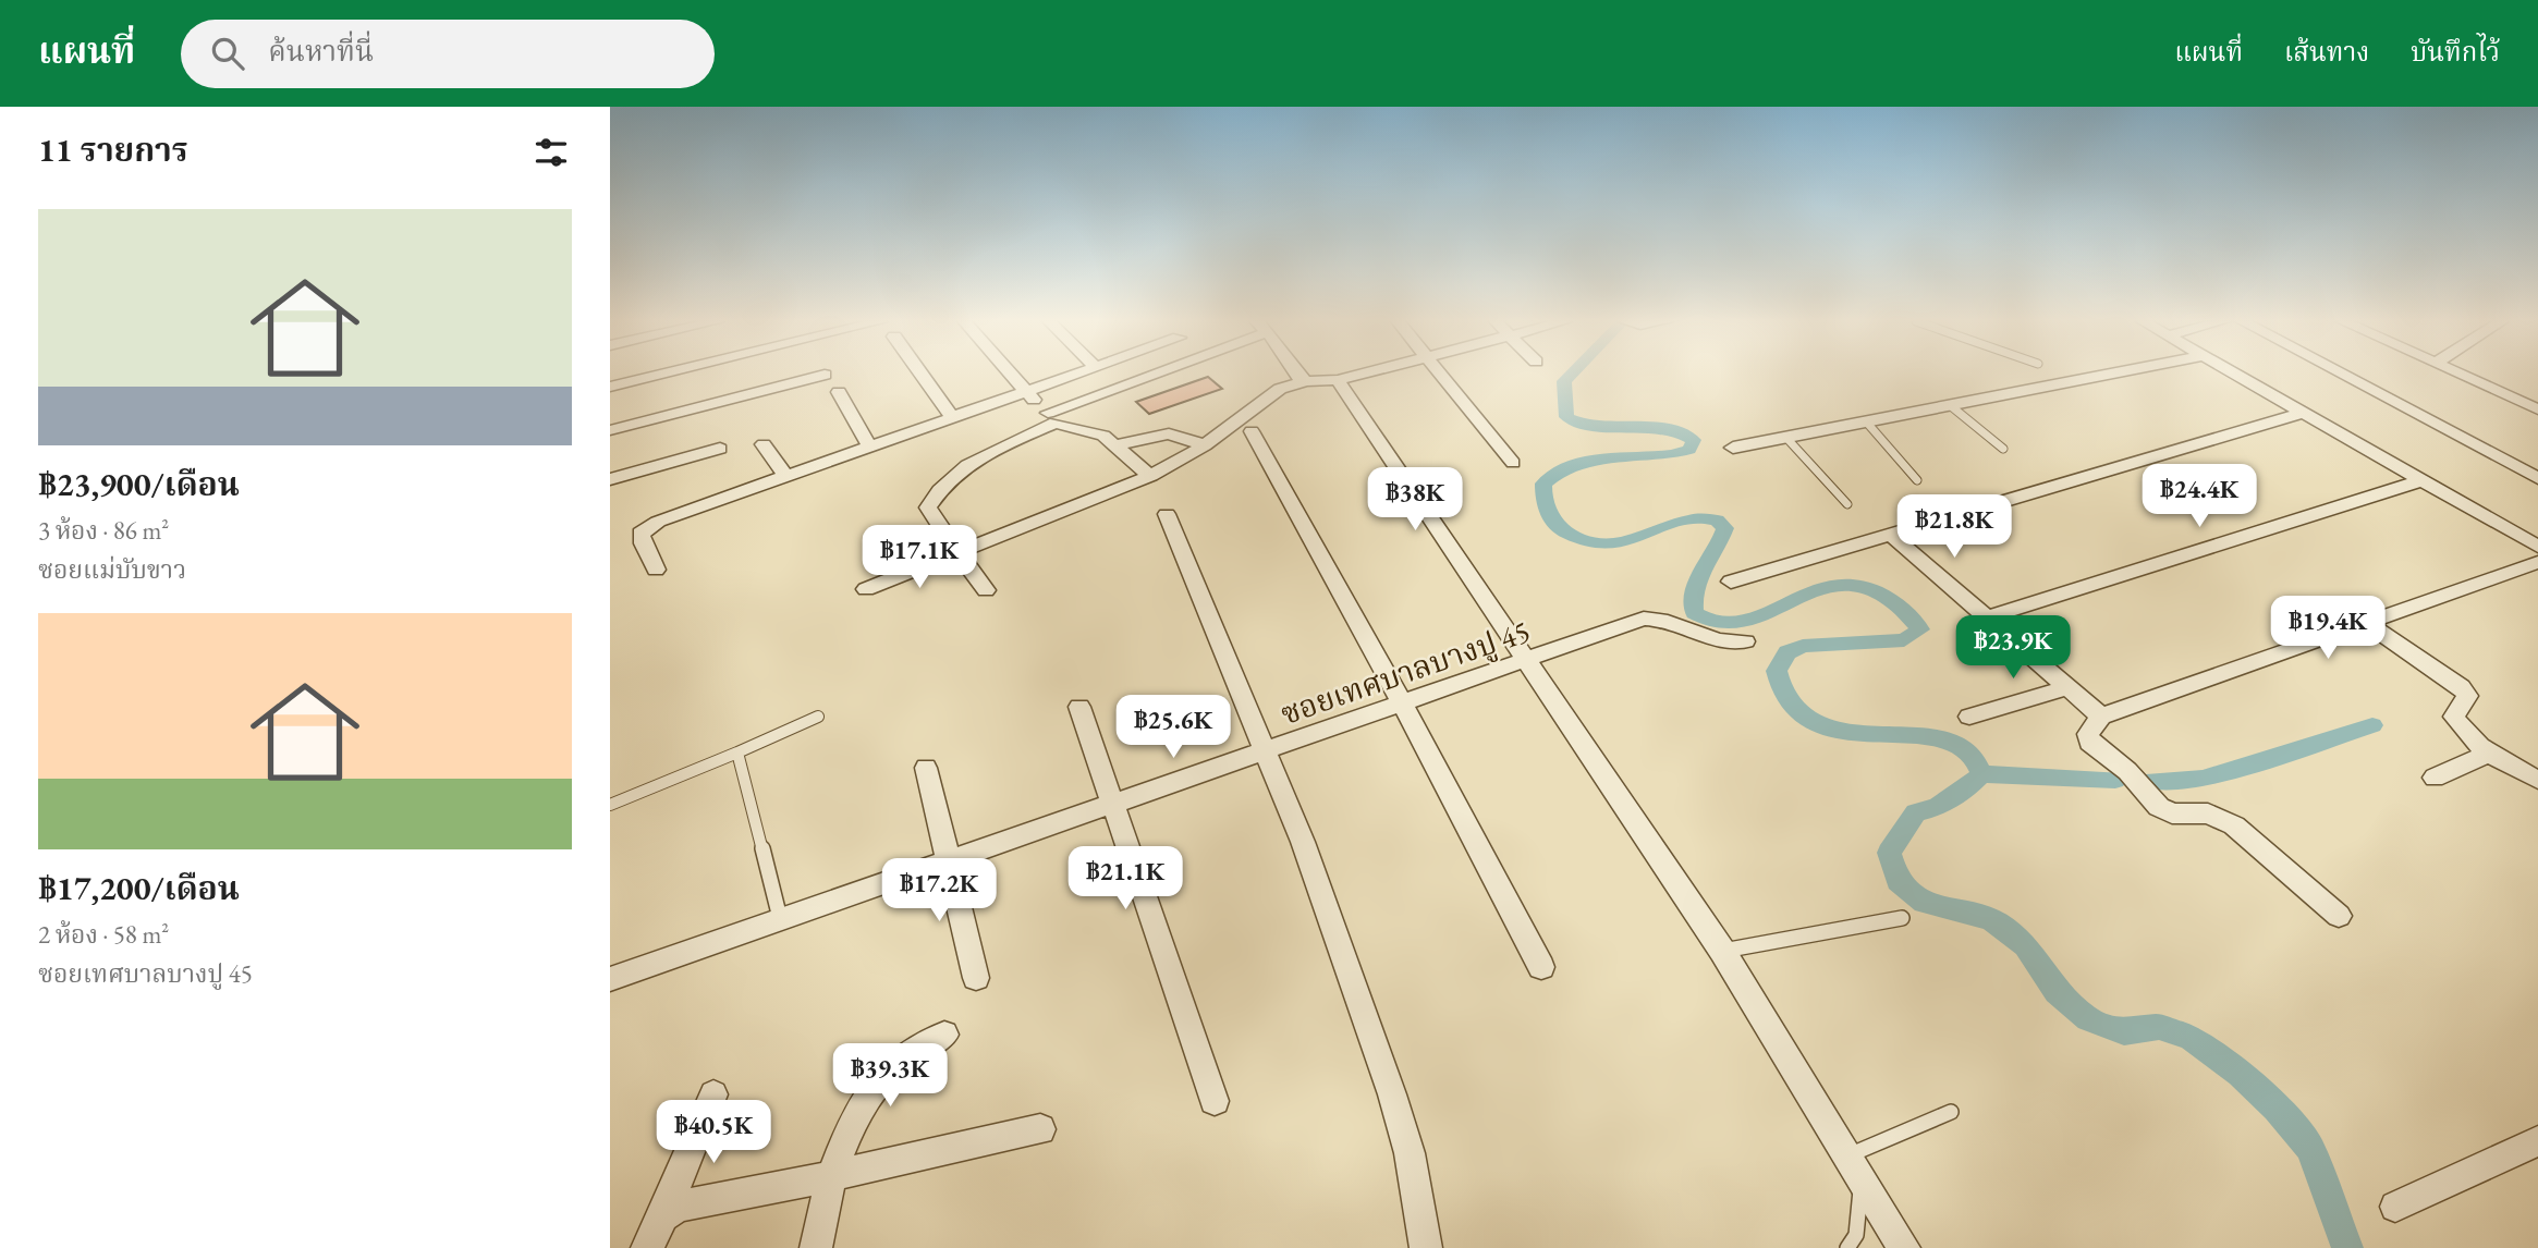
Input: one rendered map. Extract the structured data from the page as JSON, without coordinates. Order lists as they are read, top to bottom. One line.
{"streets":{"street":["ซอยเทศบาลบางปู 45"]},"page":{"header":"แผนที่","search":"ค้นหาที่นี่","nav":["แผนที่","เส้นทาง","บันทึกไว้"],"heading":"11 รายการ","list":[{"name":"฿23,900/เดือน","note":"3 ห้อง · 86 m² · ซอยแม่บับขาว"},{"name":"฿17,200/เดือน","note":"2 ห้อง · 58 m² · ซอยเทศบาลบางปู 45"}],"price":["฿24.4K","฿38K","฿21.8K","฿17.1K","฿19.4K","฿23.9K","฿25.6K","฿21.1K","฿17.2K","฿39.3K","฿40.5K"]}}
